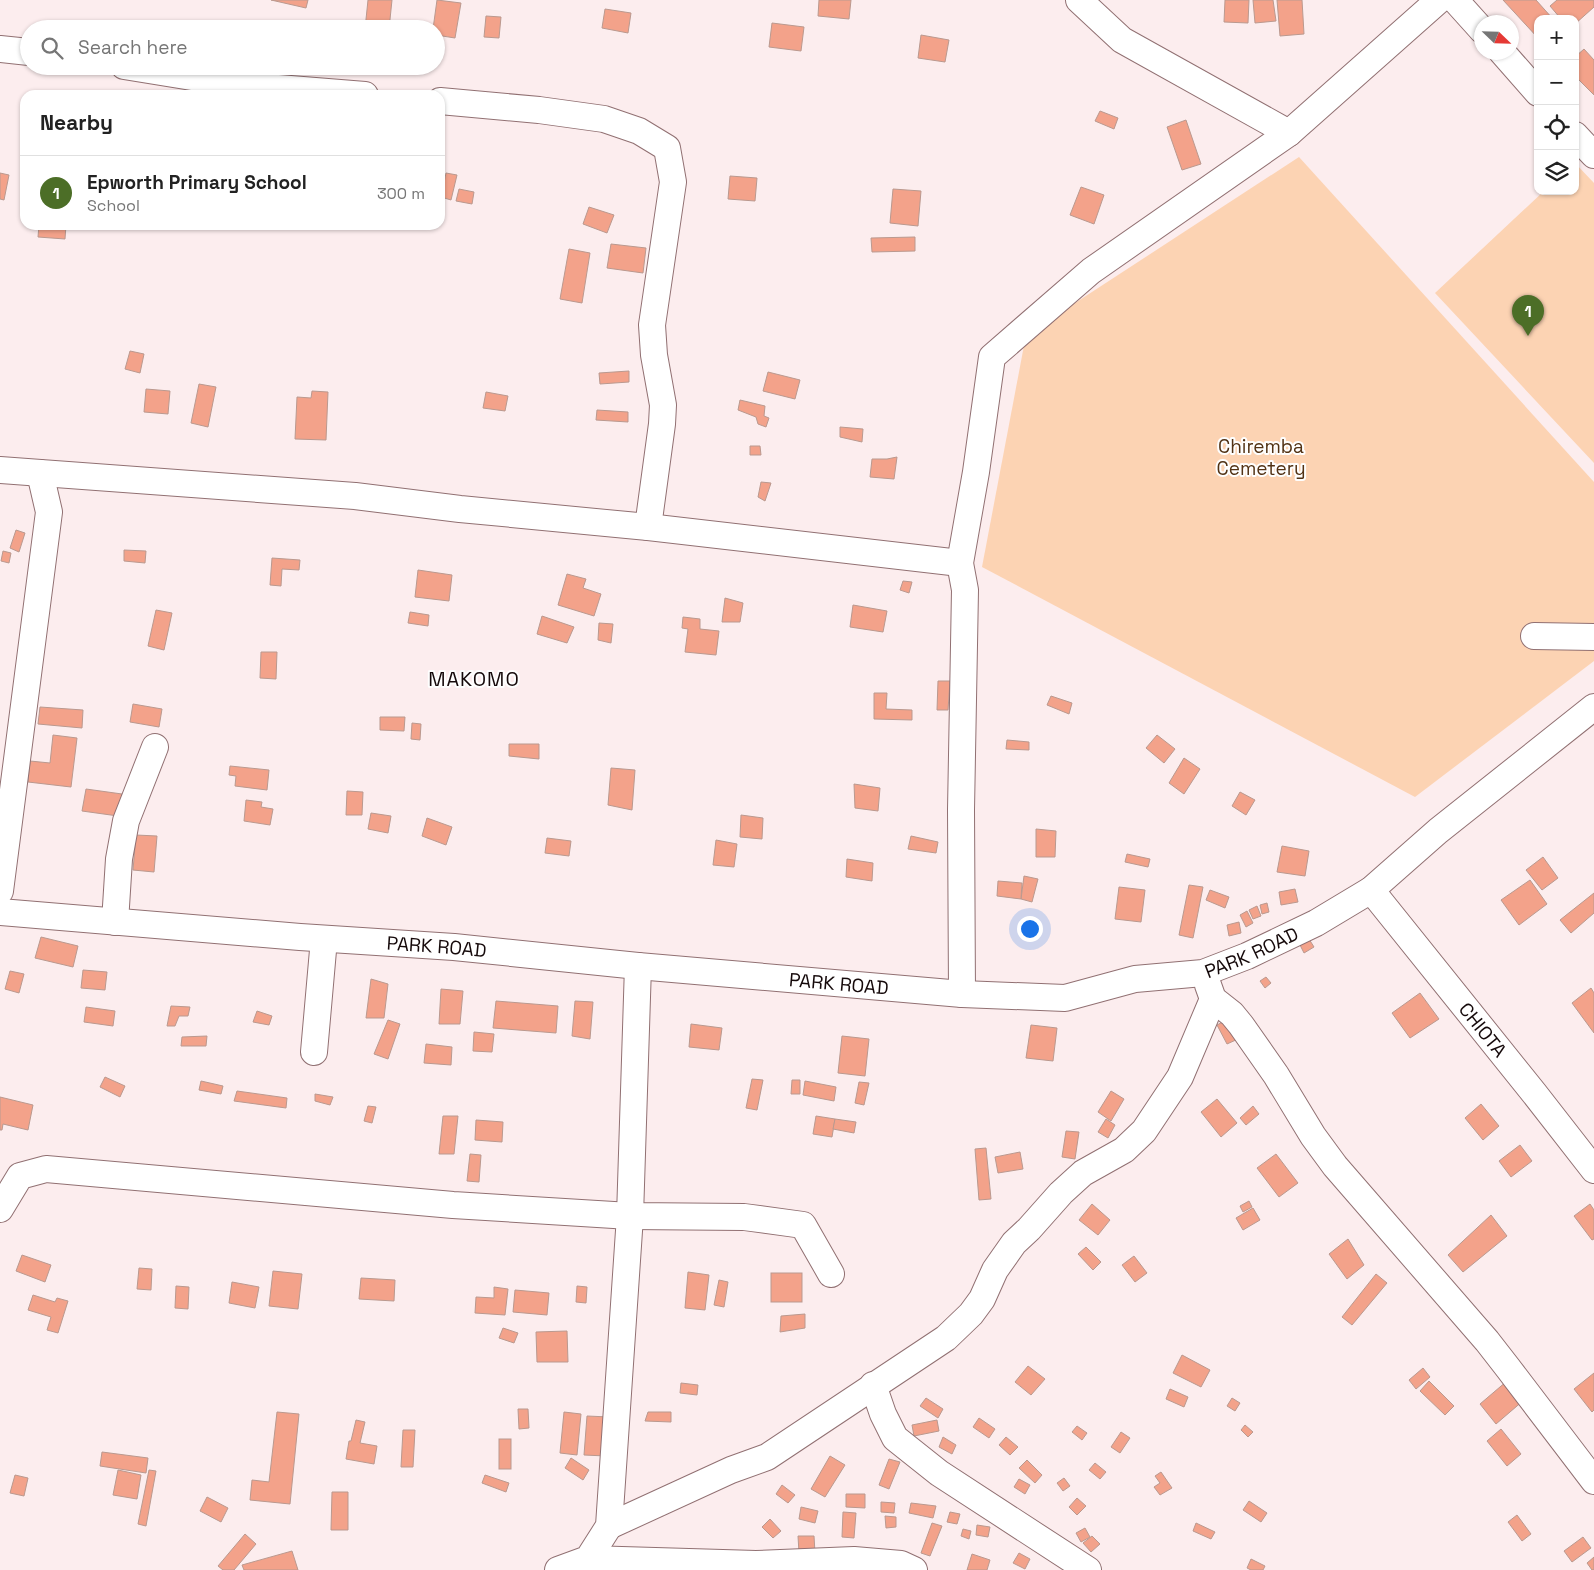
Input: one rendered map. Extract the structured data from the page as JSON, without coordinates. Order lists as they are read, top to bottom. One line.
{"streets":{"street":["PARK ROAD","CHIOTA"]},"crossings":[["PARK ROAD","CHIOTA"]],"districts":["MAKOMO"],"parks":["Chiremba Cemetery"],"north":"bottom right","page":{"map_buttons":["+","−"],"search":"Search here","heading":"Nearby","list":[{"mark":"1","name":"Epworth Primary School","note":"School","value":"300 m"}],"pins":"1"}}
